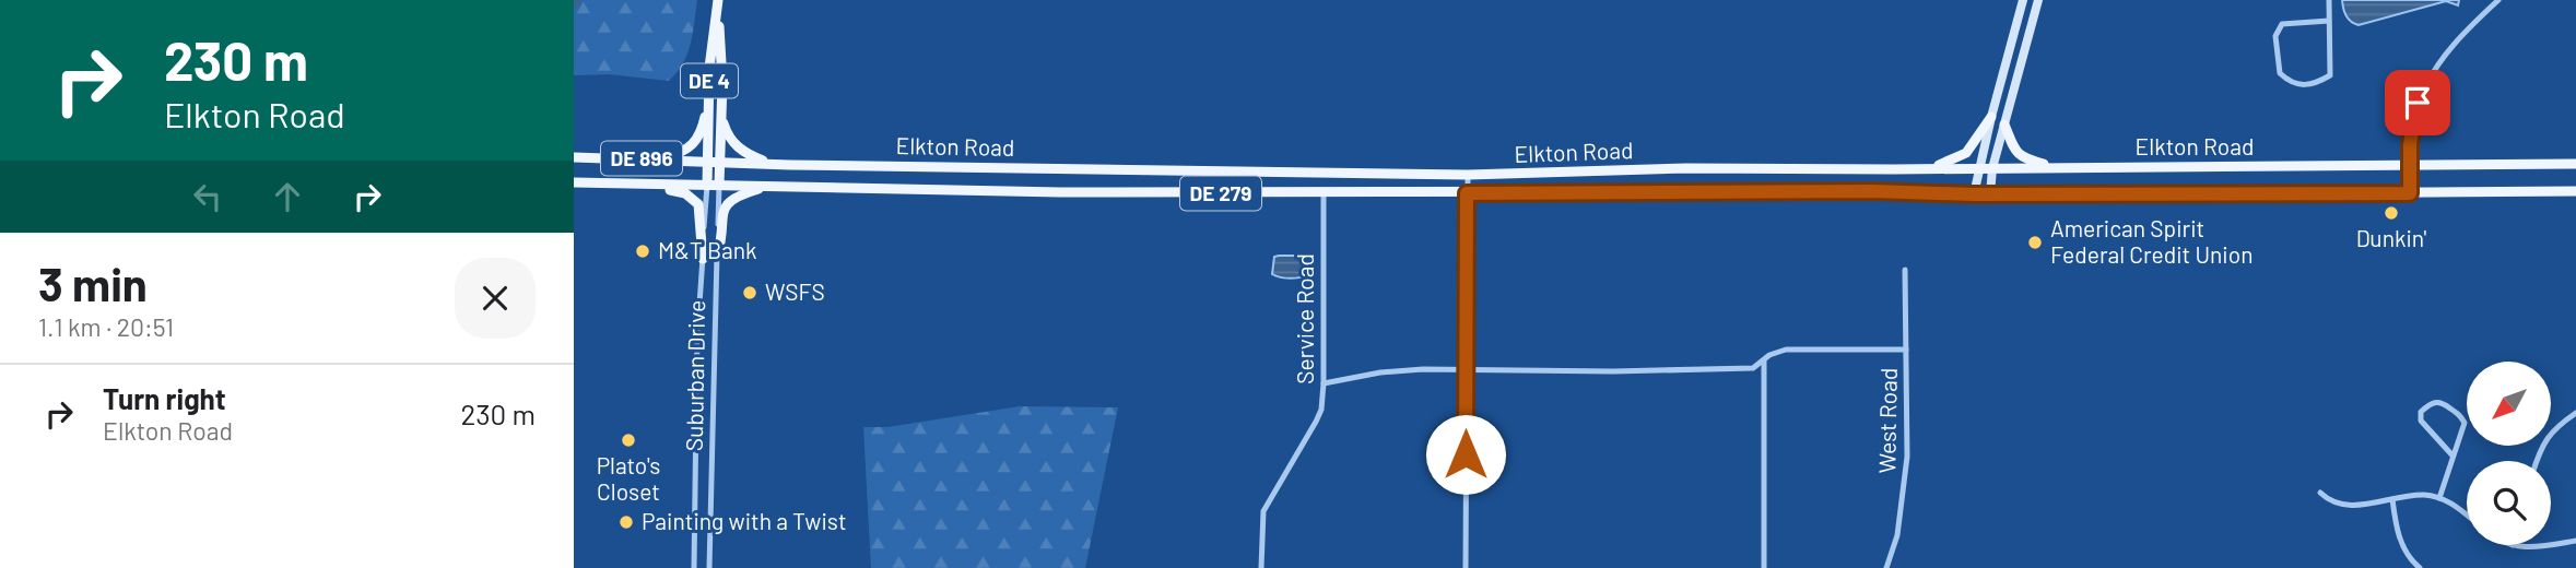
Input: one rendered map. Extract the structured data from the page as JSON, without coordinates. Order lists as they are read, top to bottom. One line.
{"streets":{"main road":["DE 4","Elkton Road","DE 896","DE 279"],"street":["Service Road","Suburban Drive","West Road"]},"crossings":[["DE 4","Elkton Road"],["DE 4","Suburban Drive"],["Elkton Road","Service Road"],["Elkton Road","Suburban Drive"]],"places":["Dunkin'","American Spirit Federal Credit Union","M&T Bank","WSFS","Plato's Closet","Painting with a Twist"],"north":"bottom left","page":{"turn":["230 m","Elkton Road"],"heading":["3 min","1.1 km · 20:51"],"list":[{"name":"Turn right","note":"Elkton Road","value":"230 m"}]}}
